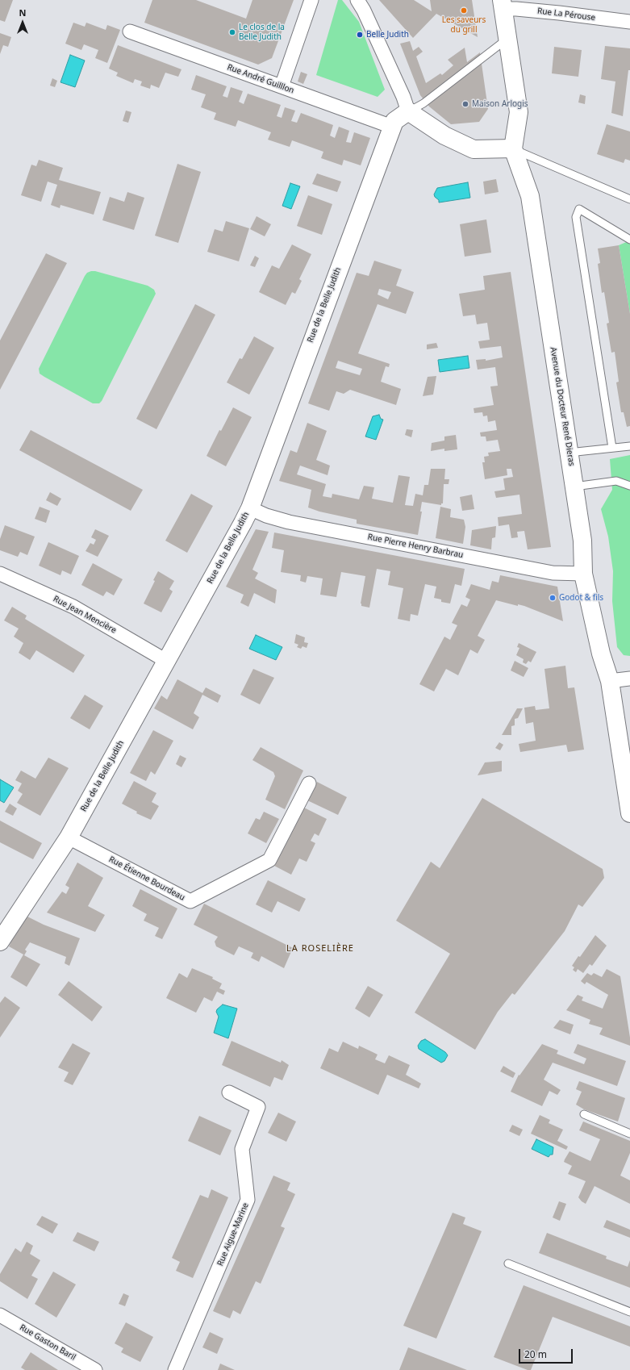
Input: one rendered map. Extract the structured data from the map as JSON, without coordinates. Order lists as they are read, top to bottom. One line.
{"streets":{"street":["Rue La Pérouse","Rue André Guilllon","Rue de la Belle Judith","Avenue du Docteur René Dieras","Rue Pierre Henry Barbrau","Rue Jean Mencière","Rue Étienne Bourdeau","Rue Aigue-Marine","Rue Gaston Baril"]},"crossings":[["Rue La Pérouse","Avenue du Docteur René Dieras"],["Rue André Guilllon","Rue de la Belle Judith"],["Rue de la Belle Judith","Rue Pierre Henry Barbrau"],["Rue de la Belle Judith","Rue Jean Mencière"],["Rue de la Belle Judith","Rue Étienne Bourdeau"],["Avenue du Docteur René Dieras","Rue Pierre Henry Barbrau"]],"districts":["LA ROSELIÈRE"],"places":["Les saveurs du grill","Le clos de la Belle Judith","Belle Judith","Maison Arlogis","Godot & fils"],"scale_bar":"20 m","north":"top"}
